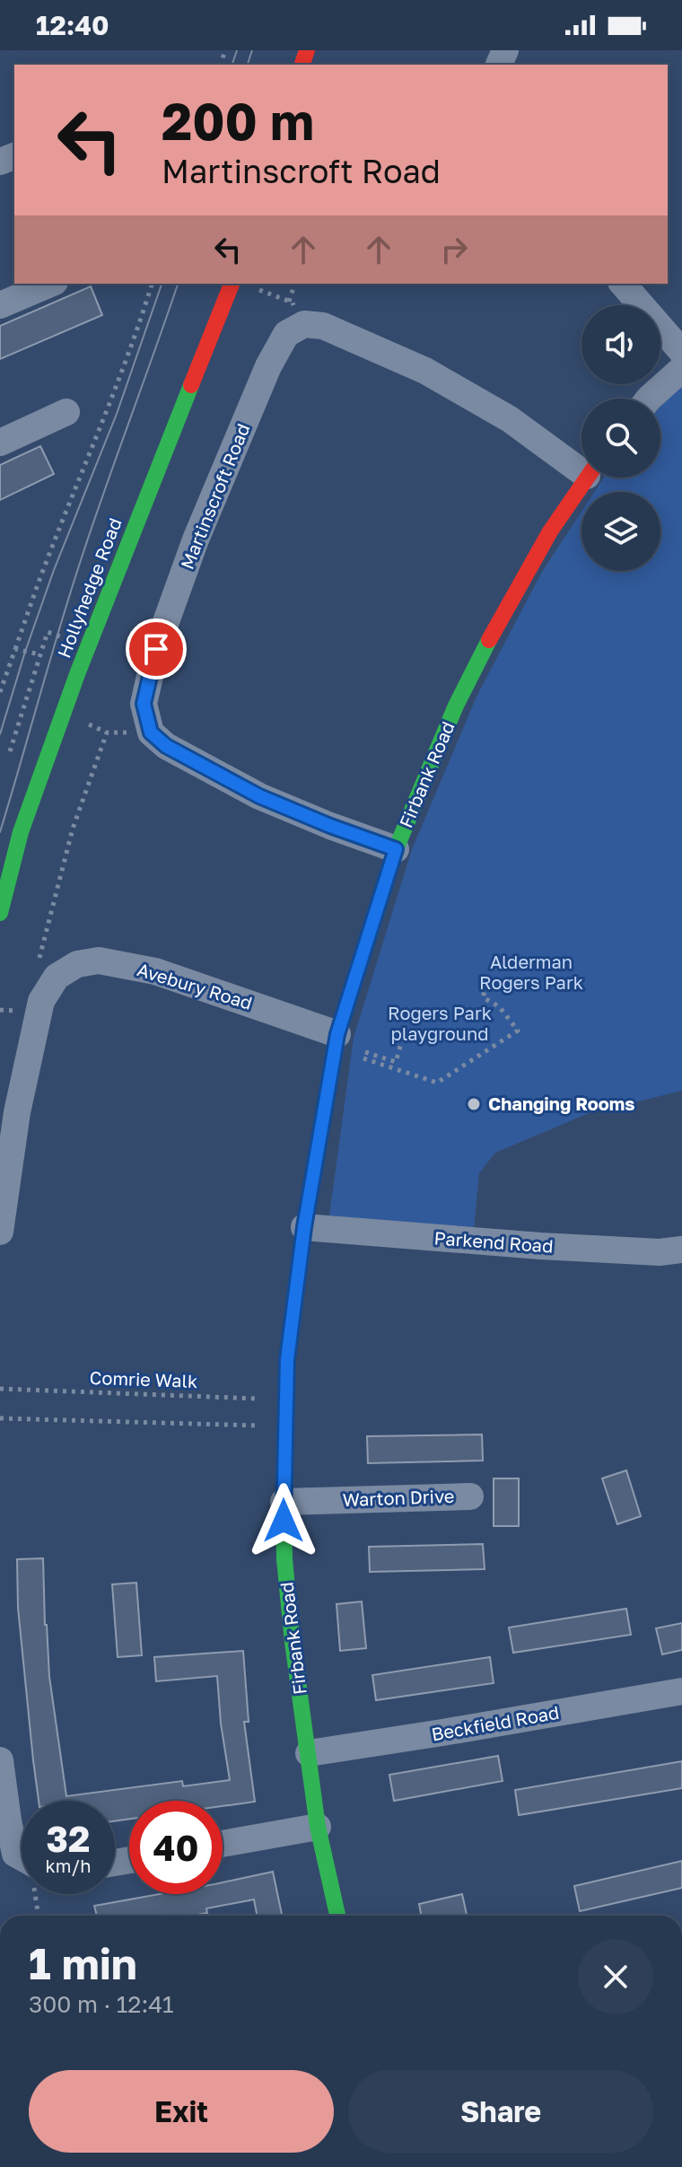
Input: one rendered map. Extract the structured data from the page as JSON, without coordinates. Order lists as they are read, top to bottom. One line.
{"streets":{"street":["Martinscroft Road","Hollyhedge Road","Firbank Road","Avebury Road","Parkend Road","Warton Drive","Beckfield Road"],"path":["Comrie Walk"]},"crossings":[["Firbank Road","Avebury Road"],["Firbank Road","Parkend Road"],["Firbank Road","Comrie Walk"],["Firbank Road","Warton Drive"],["Firbank Road","Beckfield Road"]],"parks":["Alderman Rogers Park","Rogers Park playground"],"places":["Changing Rooms"],"page":{"status":"12:40","turn":["200 m","Martinscroft Road"],"speed":"32 km/h","limit":"40","heading":["1 min","300 m · 12:41"],"buttons":["Exit","Share"]}}
